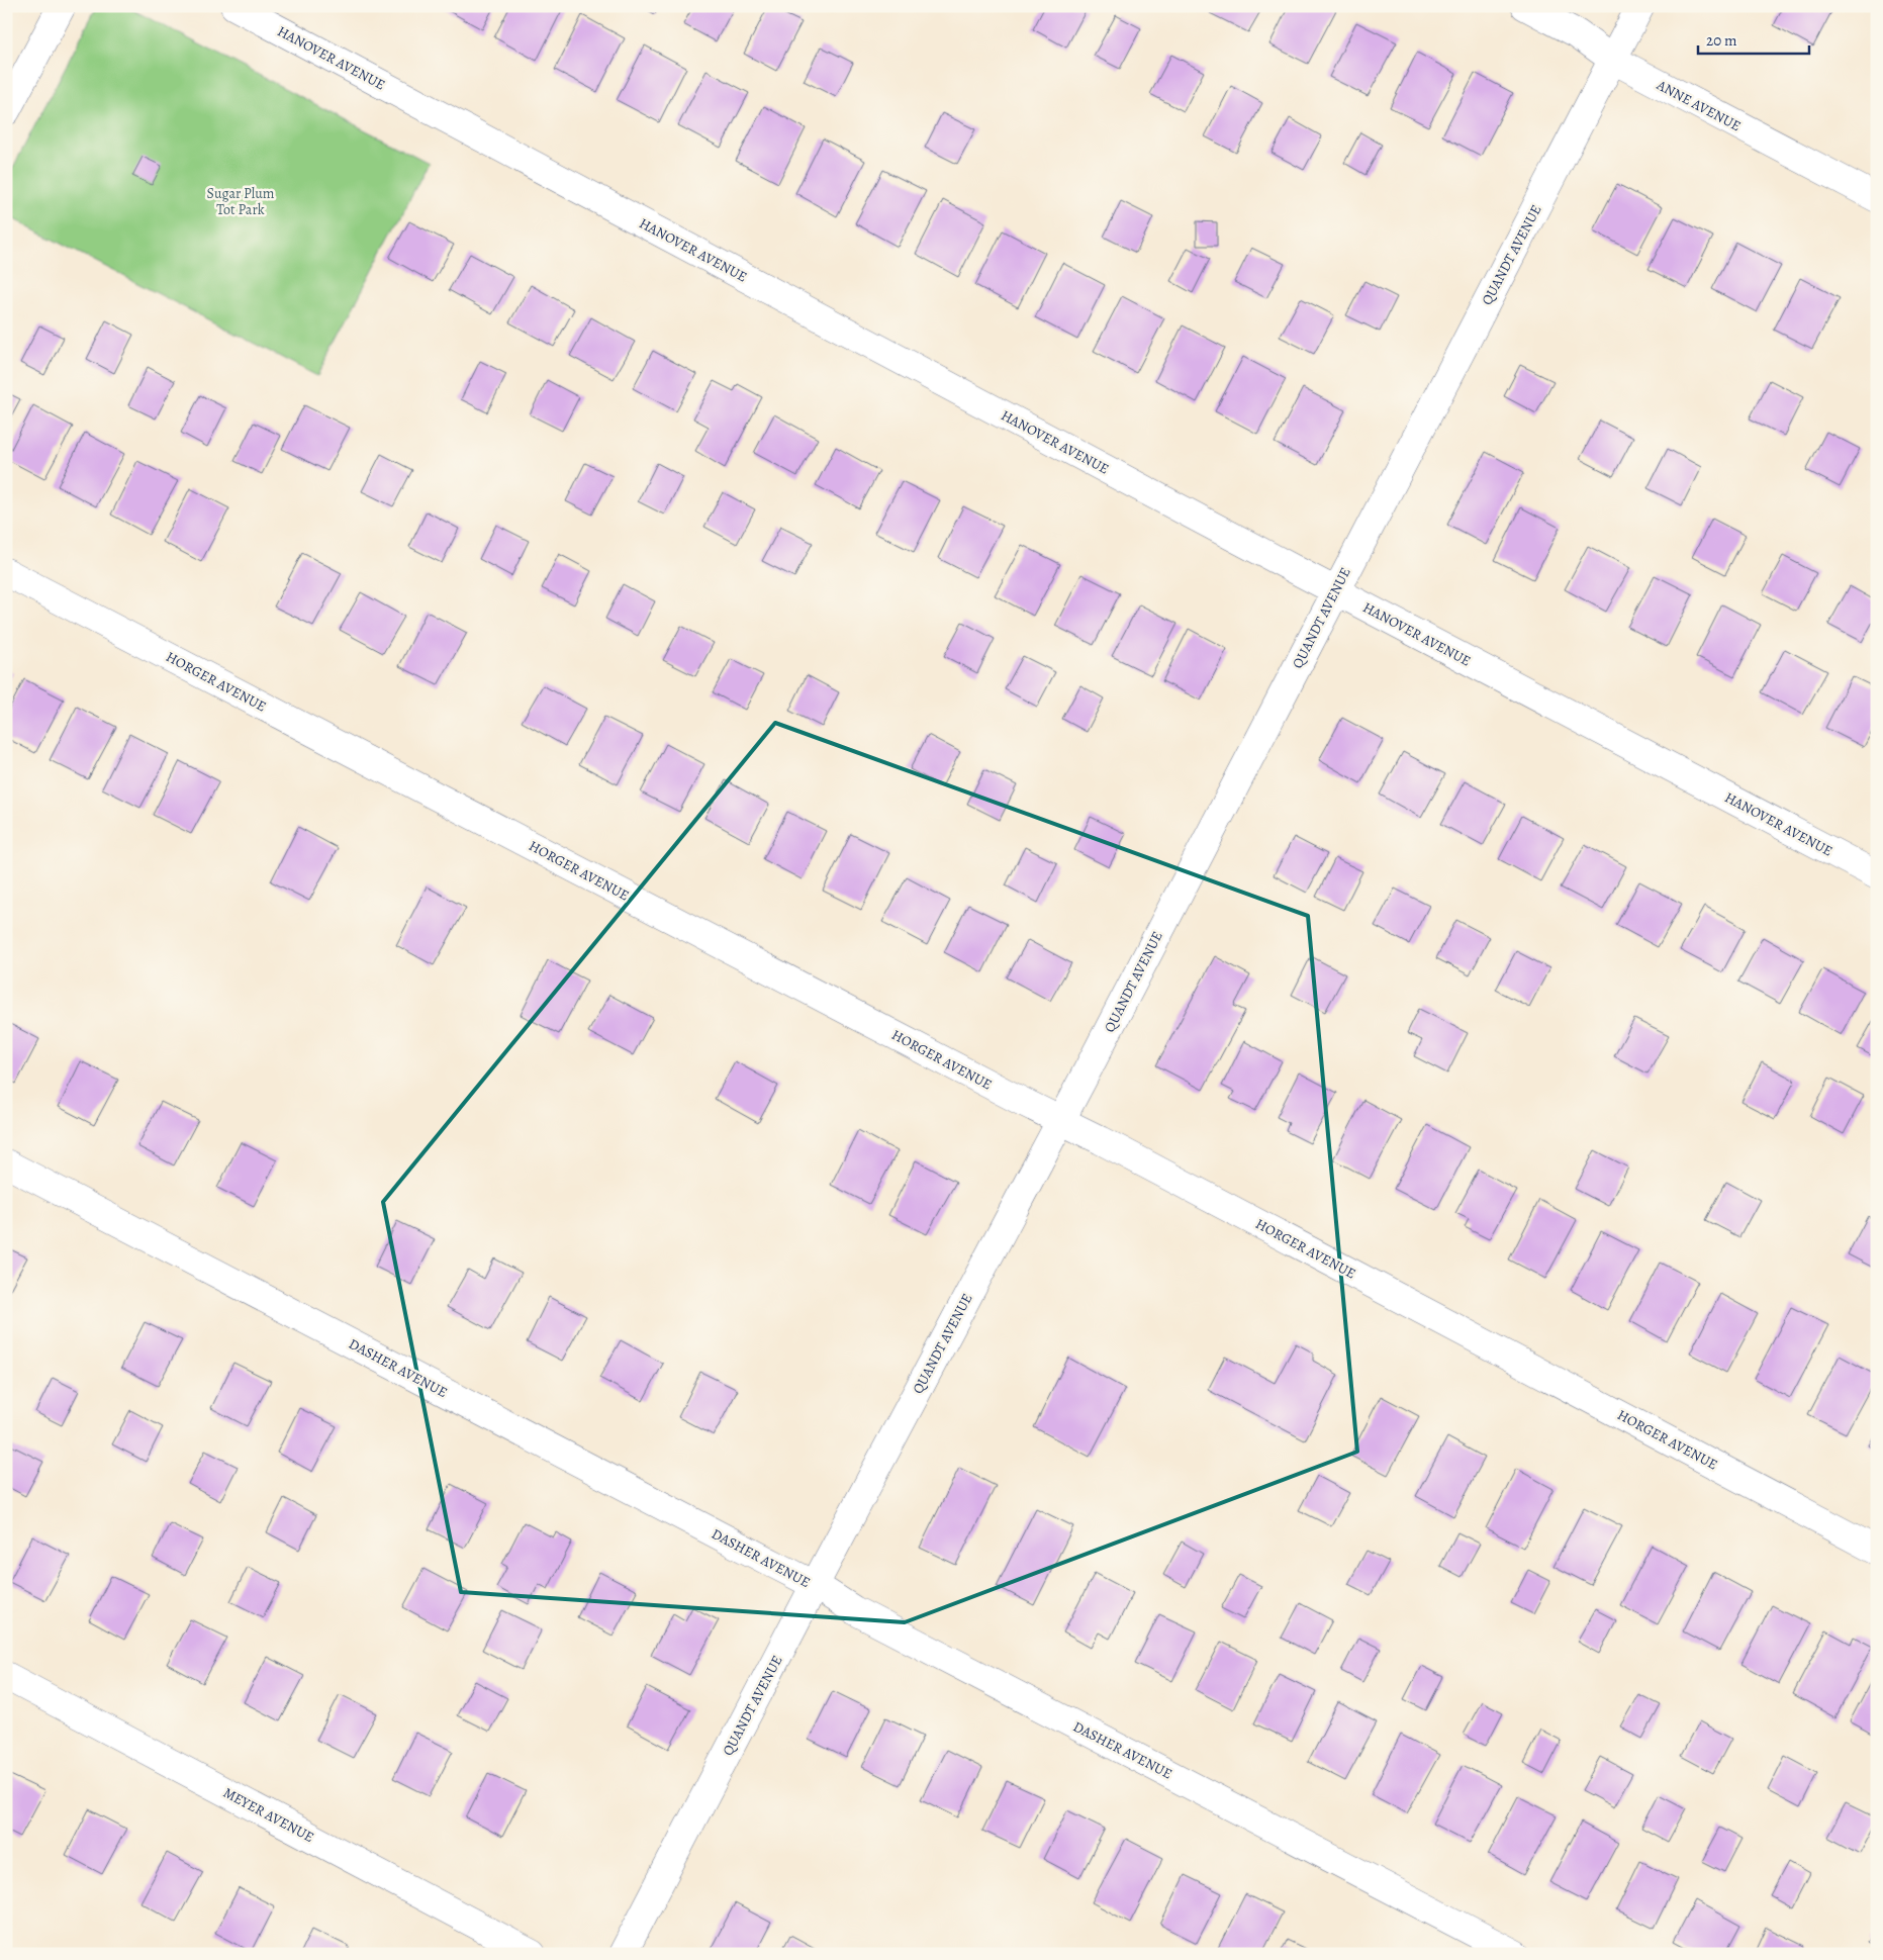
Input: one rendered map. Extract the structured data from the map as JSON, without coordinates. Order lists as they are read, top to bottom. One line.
{"streets":{"street":["HANOVER AVENUE","ANNE AVENUE","QUANDT AVENUE","HORGER AVENUE","DASHER AVENUE","MEYER AVENUE"]},"crossings":[["HANOVER AVENUE","QUANDT AVENUE"],["ANNE AVENUE","QUANDT AVENUE"],["QUANDT AVENUE","HORGER AVENUE"],["QUANDT AVENUE","DASHER AVENUE"]],"parks":["Sugar Plum Tot Park"],"scale_bar":"20 m"}
